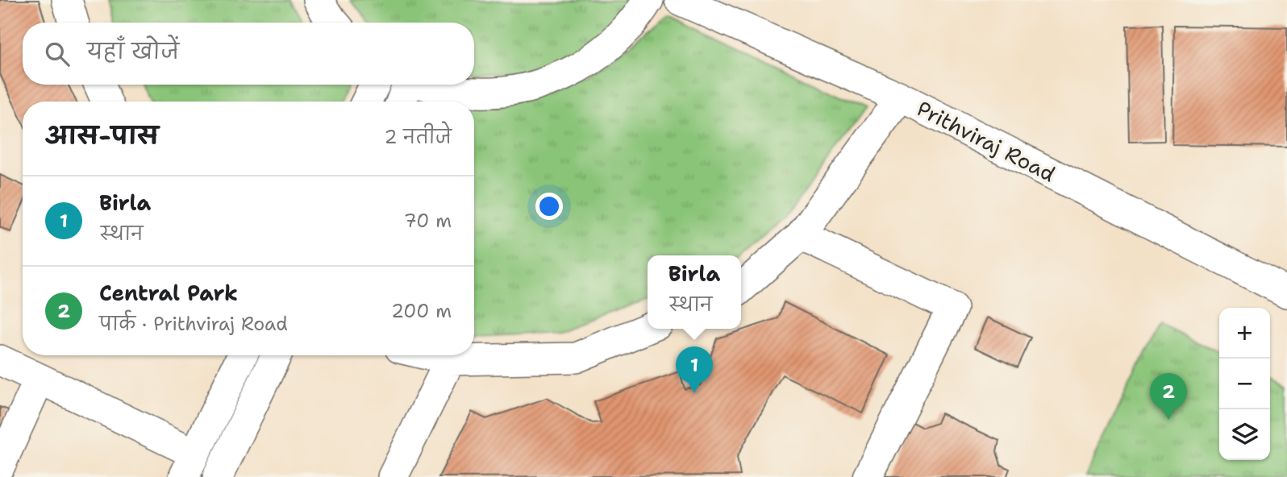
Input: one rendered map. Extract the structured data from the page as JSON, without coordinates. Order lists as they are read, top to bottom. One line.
{"streets":{"street":["Prithviraj Road"]},"page":{"search":"यहाँ खोजें","heading":["आस-पास","2 नतीजे"],"list":[{"mark":"1","name":"Birla","note":"स्थान","value":"70 m"},{"mark":"2","name":"Central Park","note":"पार्क · Prithviraj Road","value":"200 m"}],"popup":["Birla","स्थान"],"map_buttons":["+","−"],"pins":["1","2"]}}
